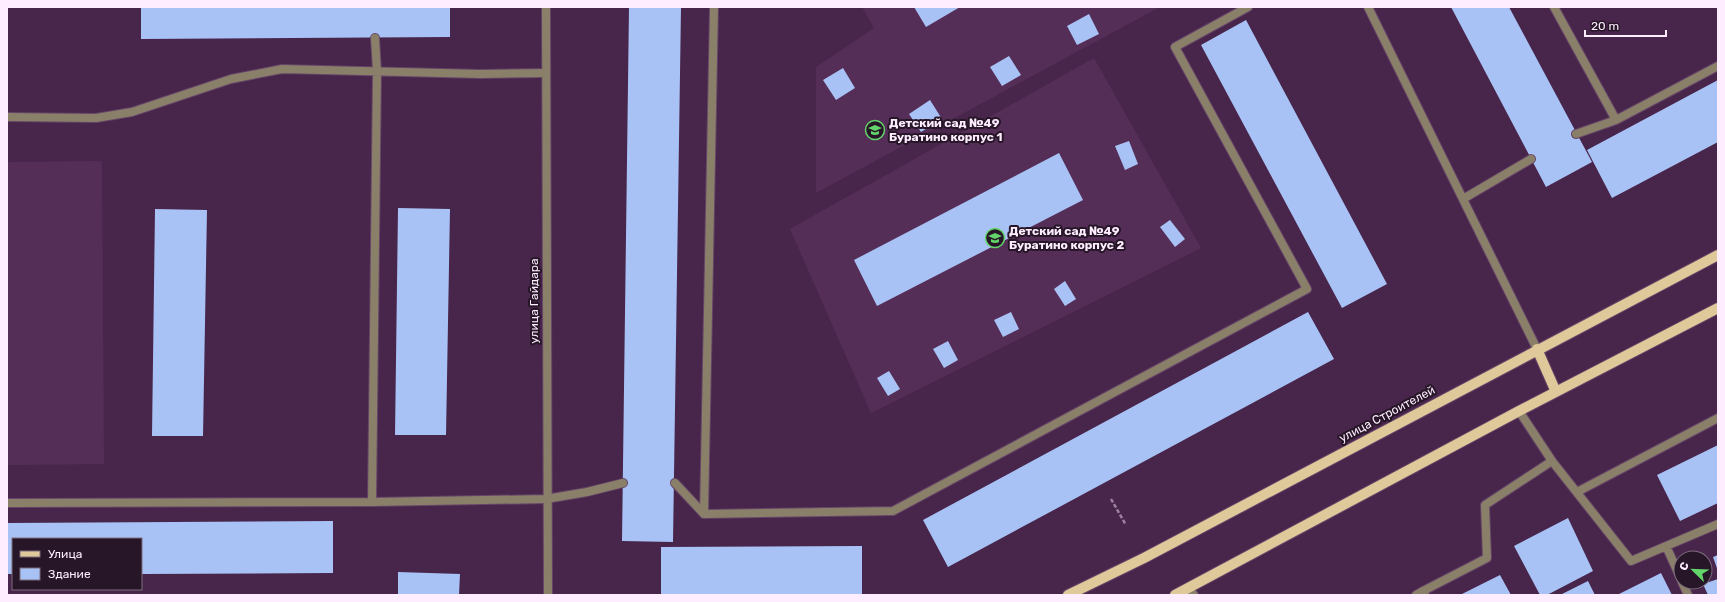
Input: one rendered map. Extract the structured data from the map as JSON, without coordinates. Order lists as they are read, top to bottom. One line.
{"streets":{"main road":["улица Строителей"],"street":["улица Гайдара"]},"places":{"school or university":["Детский сад №49 Буратино корпус 1","Детский сад №49 Буратино корпус 2"]},"legend":["Улица","Здание"],"scale_bar":"20 m","north":"top left"}
